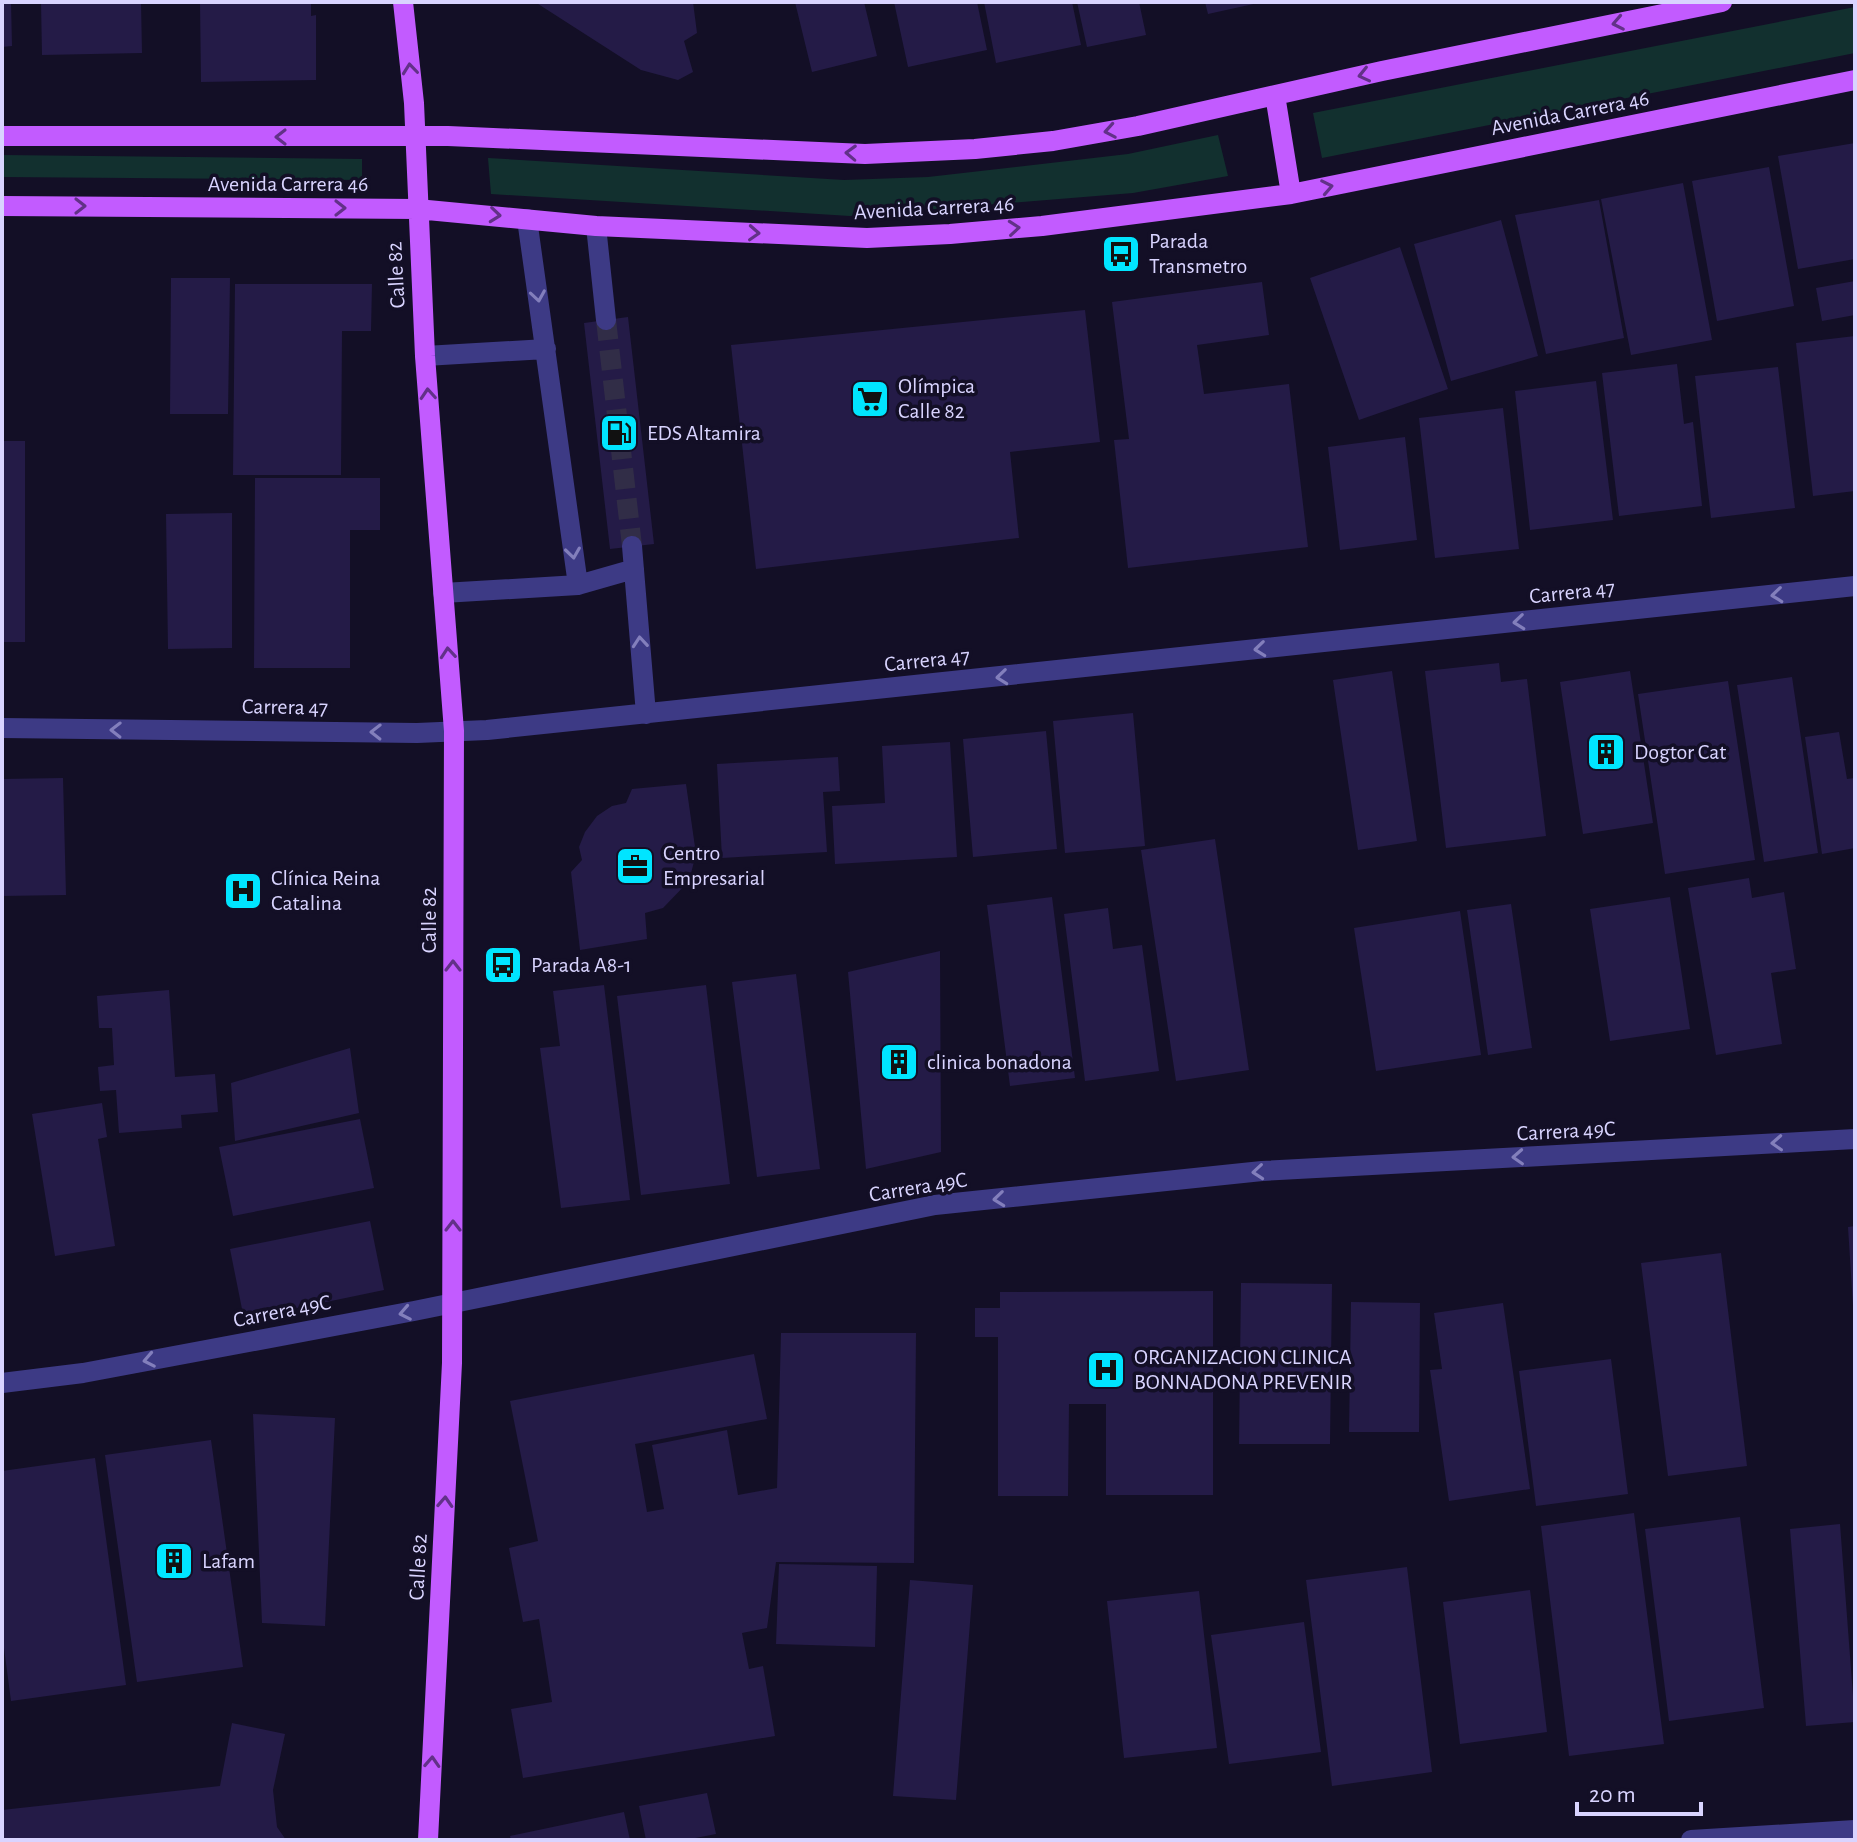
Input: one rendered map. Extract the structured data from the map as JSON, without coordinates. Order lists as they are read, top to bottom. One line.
{"streets":{"main road":["Avenida Carrera 46","Calle 82"],"street":["Carrera 47","Carrera 49C"]},"crossings":[["Avenida Carrera 46","Calle 82"],["Calle 82","Carrera 47"],["Calle 82","Carrera 49C"]],"one_way":["Calle 82","Carrera 47","Carrera 49C"],"places":{"bus stop":["Parada Transmetro","Parada A8-1"],"supermarket":["Olímpica Calle 82"],"fuel station":["EDS Altamira"],"building":["Dogtor Cat","clinica bonadona","Lafam"],"office":["Centro Empresarial"],"hospital":["Clínica Reina Catalina","ORGANIZACION CLINICA BONNADONA PREVENIR"]},"scale_bar":"20 m"}
